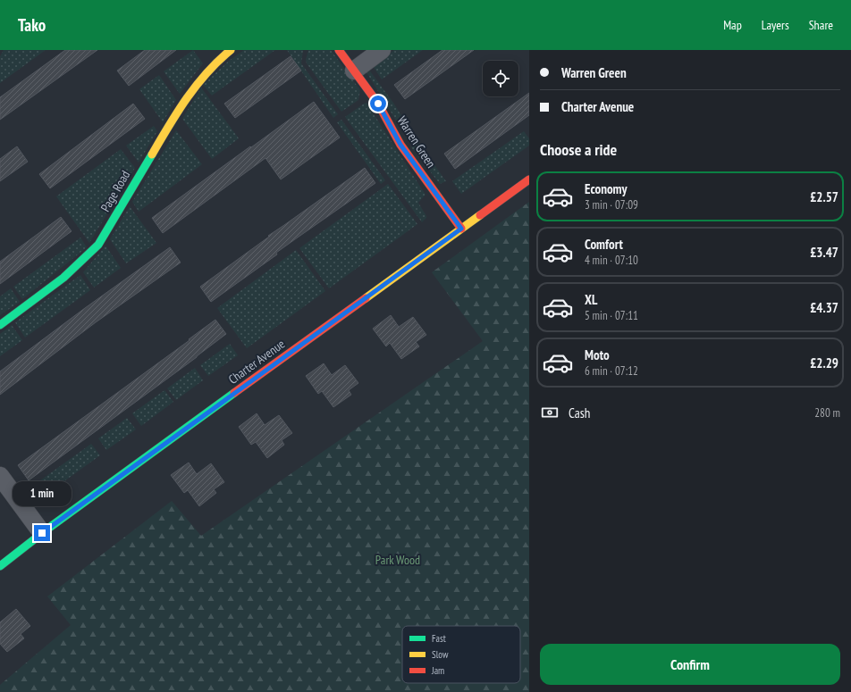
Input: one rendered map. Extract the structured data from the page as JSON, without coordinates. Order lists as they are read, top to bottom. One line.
{"streets":{"street":["Warren Green","Page Road","Charter Avenue"]},"crossings":[["Warren Green","Charter Avenue"]],"parks":["Park Wood"],"legend":["Fast","Slow","Jam"],"page":{"header":"Tako","nav":["Map","Layers","Share"],"banner":["Warren Green","Charter Avenue"],"heading":"Choose a ride","list":[{"name":"Economy","note":"3 min · 07:09","value":"£2.57"},{"name":"Comfort","note":"4 min · 07:10","value":"£3.47"},{"name":"XL","note":"5 min · 07:11","value":"£4.37"},{"name":"Moto","note":"6 min · 07:12","value":"£2.29"}],"pay":["Cash","280 m"],"bubble":"1 min","buttons":"Confirm"}}
